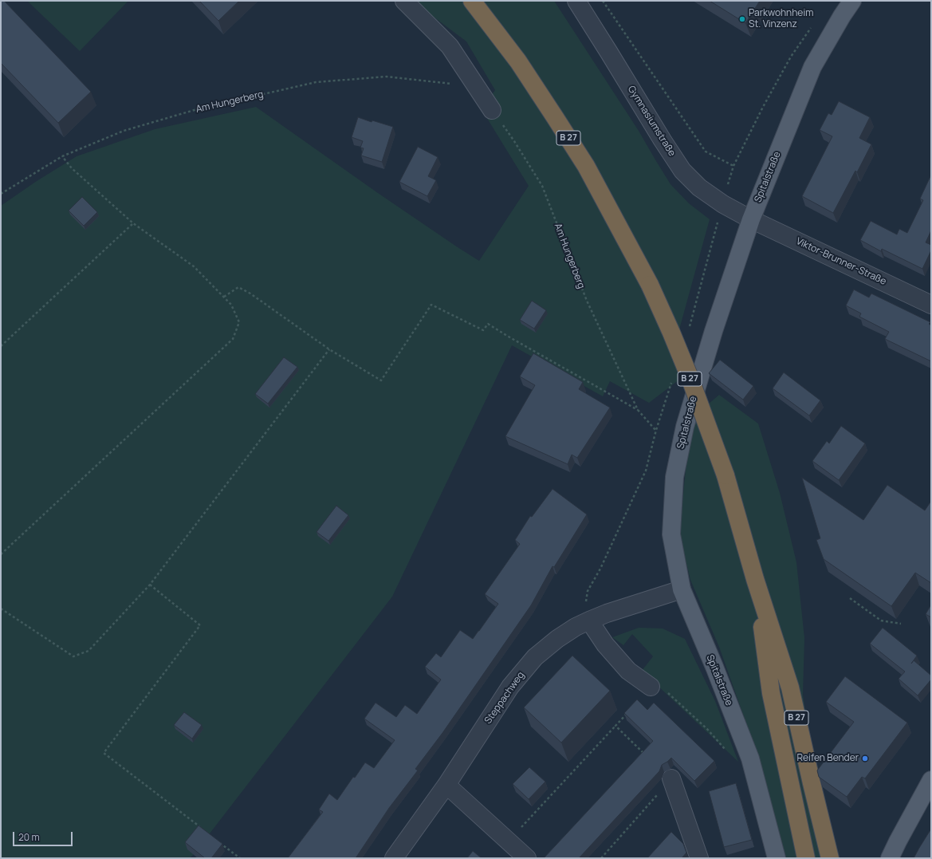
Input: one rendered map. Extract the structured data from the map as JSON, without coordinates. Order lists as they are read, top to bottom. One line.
{"streets":{"highway":["B 27"],"main road":["Spitalstraße"],"street":["Gymnasiumstraße","Viktor-Brunner-Straße","Steppachweg"],"path":["Am Hungerberg"]},"crossings":[["Am Hungerberg","Steppachweg"],["Gymnasiumstraße","Spitalstraße"],["Gymnasiumstraße","Viktor-Brunner-Straße"],["Spitalstraße","Viktor-Brunner-Straße"],["Spitalstraße","Steppachweg"]],"places":["Parkwohnheim St. Vinzenz","Reifen Bender"],"scale_bar":"20 m"}
